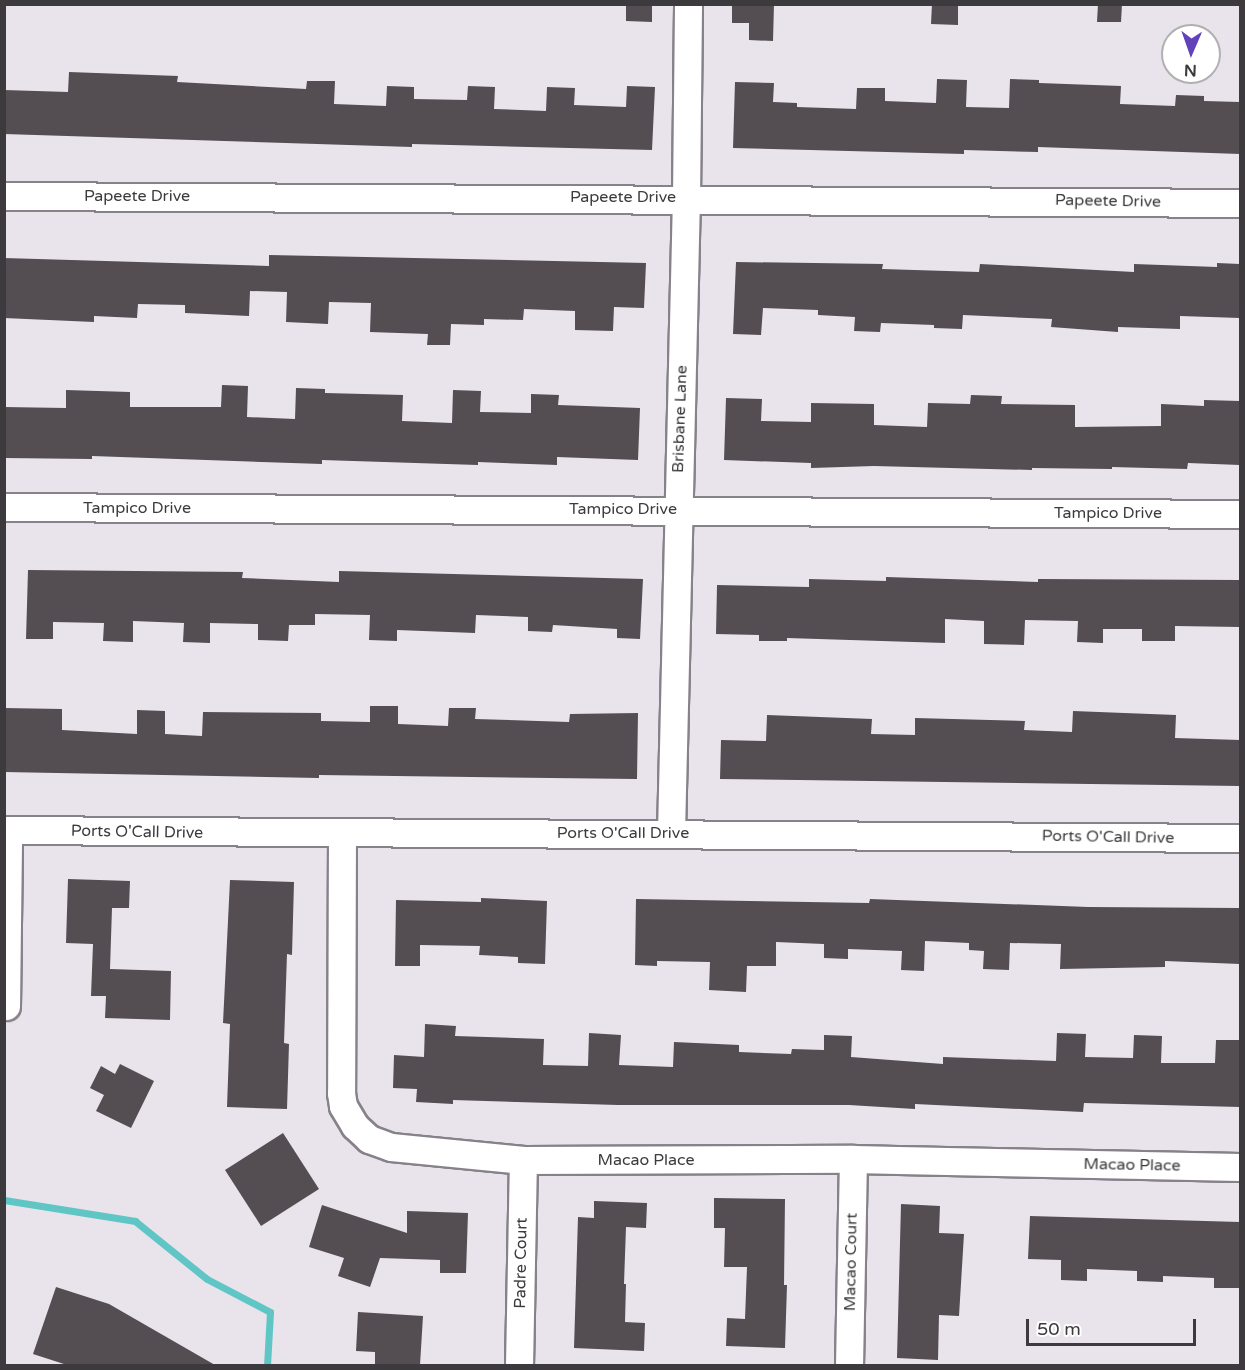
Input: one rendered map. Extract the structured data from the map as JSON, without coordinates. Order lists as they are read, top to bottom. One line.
{"streets":{"street":["Papeete Drive","Brisbane Lane","Tampico Drive","Ports O'Call Drive","Macao Place","Macao Court","Padre Court"]},"crossings":[["Papeete Drive","Brisbane Lane"],["Brisbane Lane","Tampico Drive"],["Brisbane Lane","Ports O'Call Drive"],["Ports O'Call Drive","Macao Place"],["Macao Place","Macao Court"],["Macao Place","Padre Court"]],"scale_bar":"50 m","north":"bottom"}
